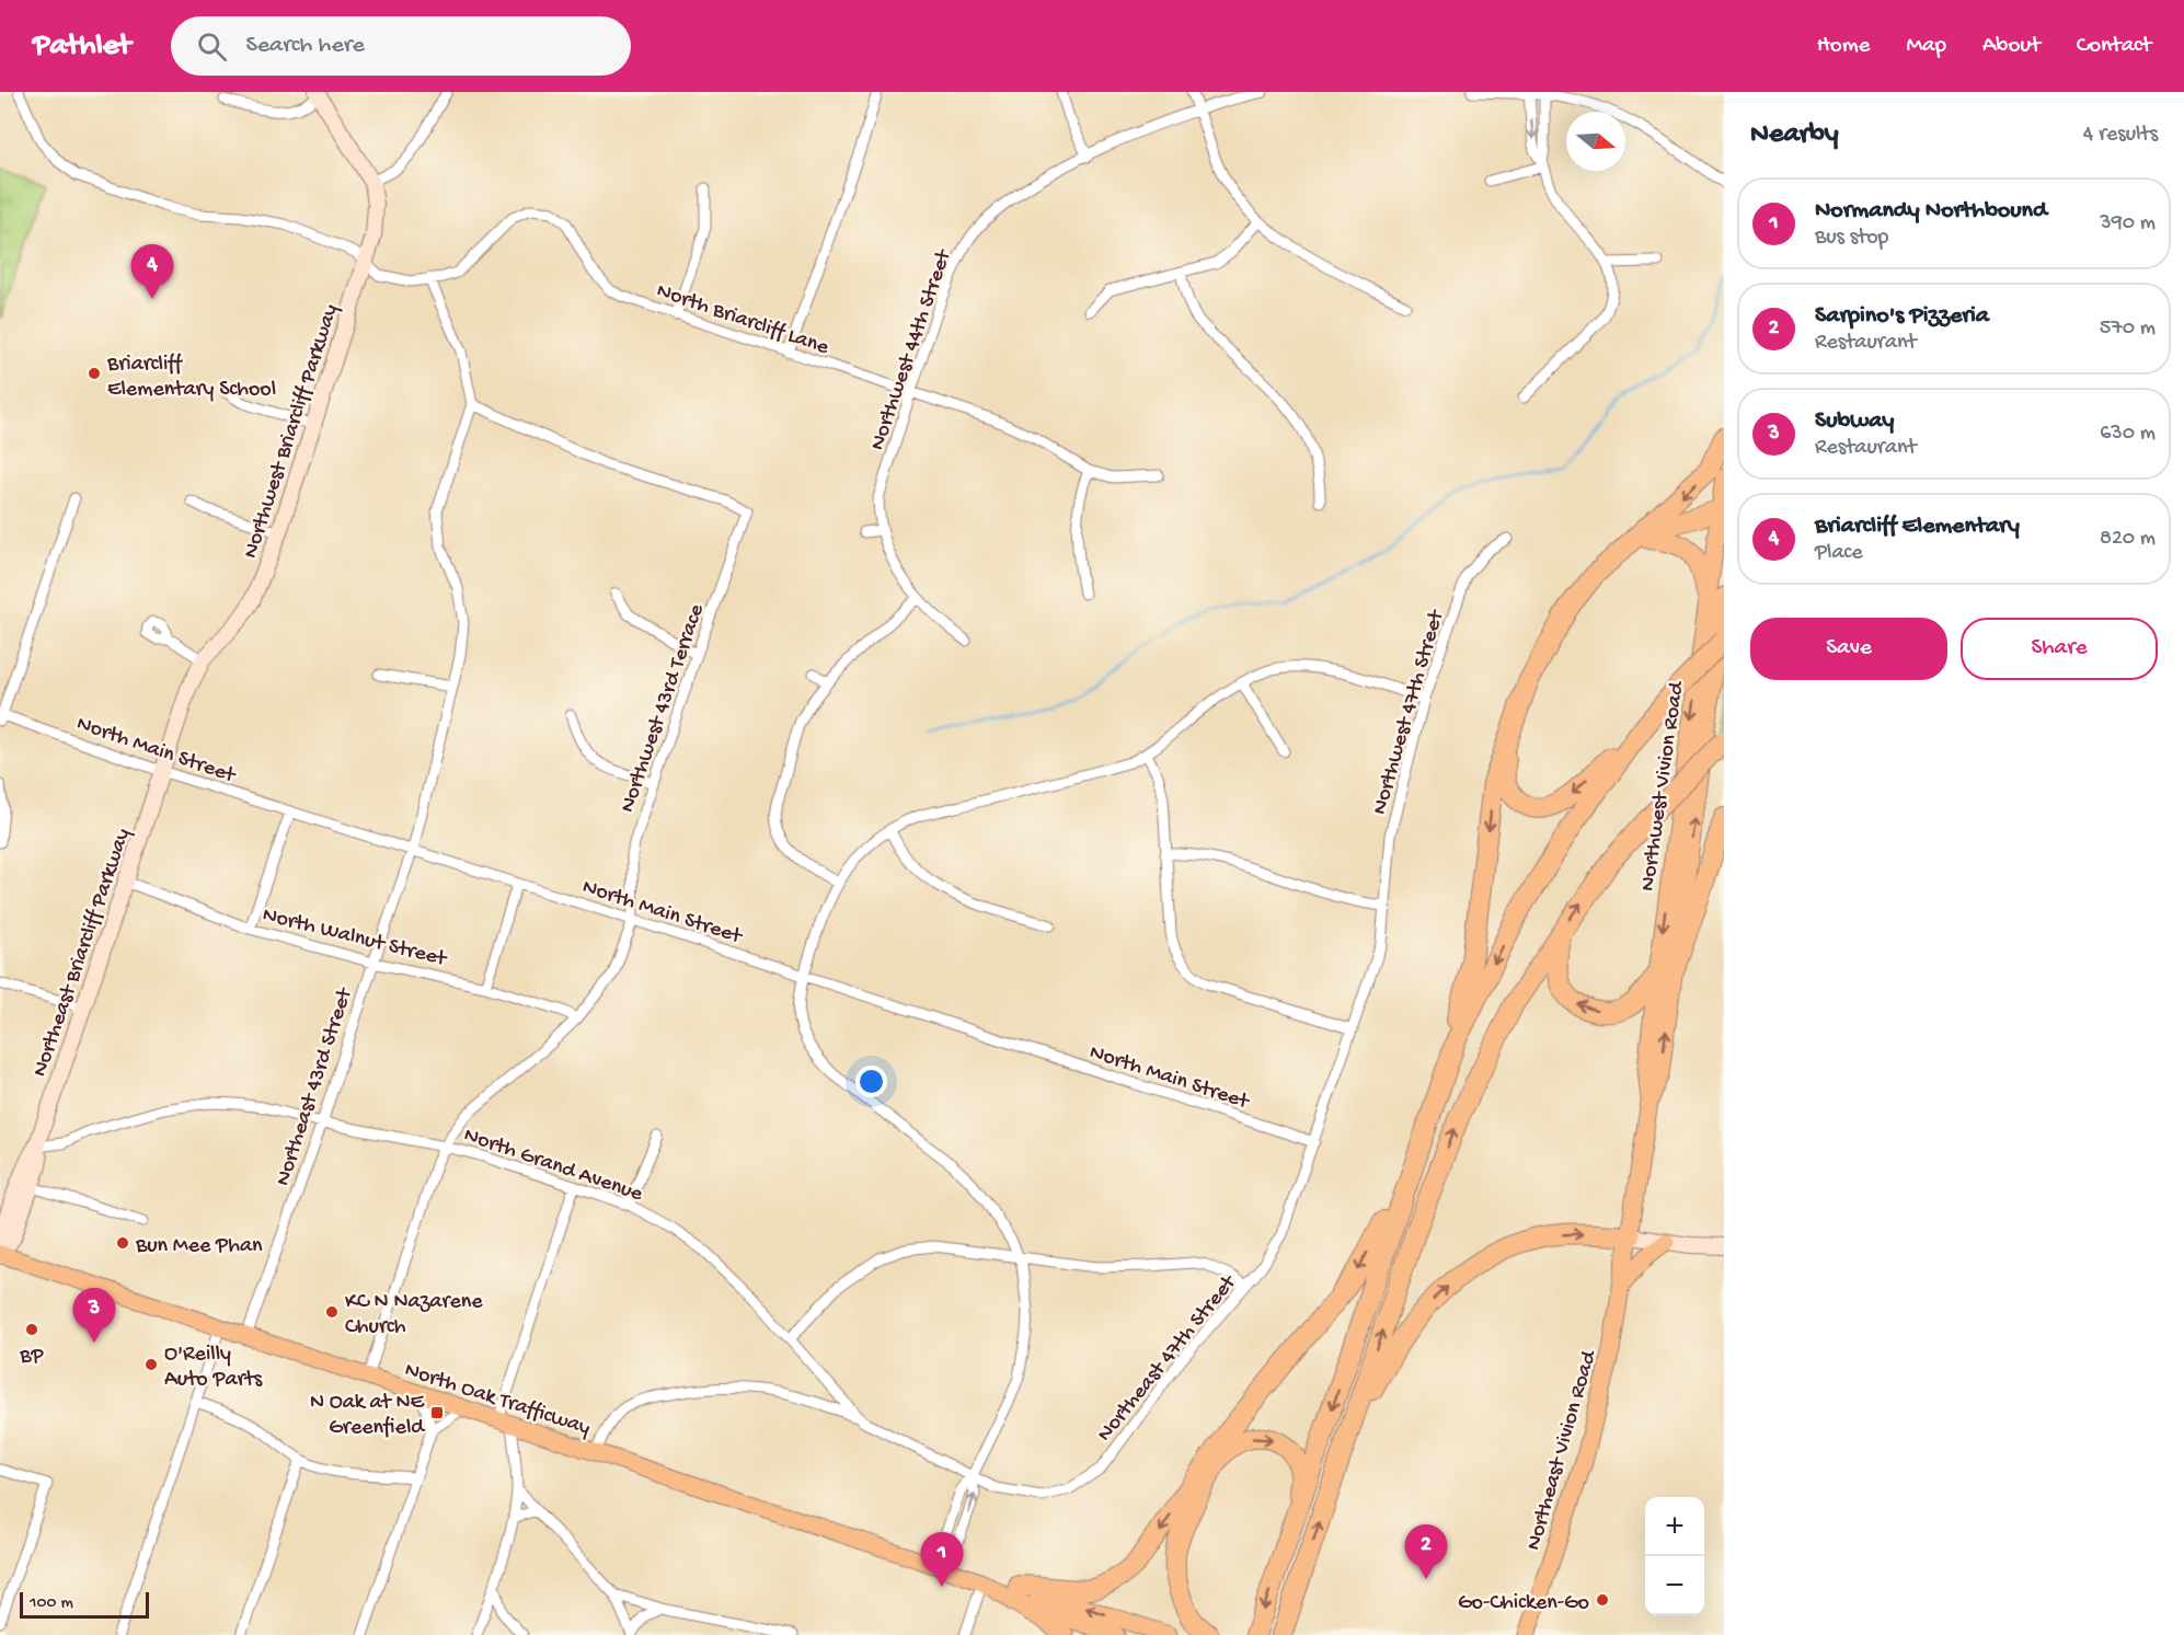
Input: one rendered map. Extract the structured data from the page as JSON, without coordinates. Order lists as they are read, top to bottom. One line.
{"streets":{"main road":["Northwest Briarcliff Parkway","Northwest Vivion Road","Northeast Briarcliff Parkway","North Oak Trafficway","Northeast Vivion Road"],"street":["North Briarcliff Lane","Northwest 44th Street","Northwest 43rd Terrace","Northwest 47th Street","North Main Street","North Walnut Street","Northeast 43rd Street","North Grand Avenue","Northeast 47th Street"]},"crossings":[["North Briarcliff Lane","Northwest 44th Street"],["North Briarcliff Lane","Northwest Briarcliff Parkway"],["Northwest Briarcliff Parkway","North Main Street"],["Northwest Briarcliff Parkway","Northeast Briarcliff Parkway"],["Northwest 43rd Terrace","North Main Street"],["Northwest 43rd Terrace","Northeast 43rd Street"],["Northwest 47th Street","North Main Street"],["Northwest 47th Street","Northeast 47th Street"],["North Main Street","Northeast Briarcliff Parkway"],["North Main Street","Northeast 43rd Street"],["North Main Street","Northeast 47th Street"],["Northwest Vivion Road","Northeast Vivion Road"],["North Walnut Street","Northeast Briarcliff Parkway"],["North Walnut Street","Northeast 43rd Street"],["Northeast Briarcliff Parkway","North Grand Avenue"],["Northeast Briarcliff Parkway","North Oak Trafficway"],["Northeast 43rd Street","North Grand Avenue"],["Northeast 43rd Street","North Oak Trafficway"],["North Grand Avenue","Northeast 47th Street"]],"places":{"other":["Briarcliff Elementary School","Bun Mee Phan","KC N Nazarene Church","BP","O'Reilly Auto Parts","Go-Chicken-Go"],"transit":["N Oak at NE Greenfield"]},"scale_bar":"100 m","north":"right","page":{"header":"Pathlet","search":"Search here","nav":["Home","Map","About","Contact"],"heading":["Nearby","4 results"],"list":[{"mark":"1","name":"Normandy Northbound","note":"Bus stop","value":"390 m"},{"mark":"2","name":"Sarpino's Pizzeria","note":"Restaurant","value":"570 m"},{"mark":"3","name":"Subway","note":"Restaurant","value":"630 m"},{"mark":"4","name":"Briarcliff Elementary","note":"Place","value":"820 m"}],"pins":["4","3","2","1"],"buttons":["Save","Share"],"map_buttons":["+","−"],"scale":"100 m"}}
